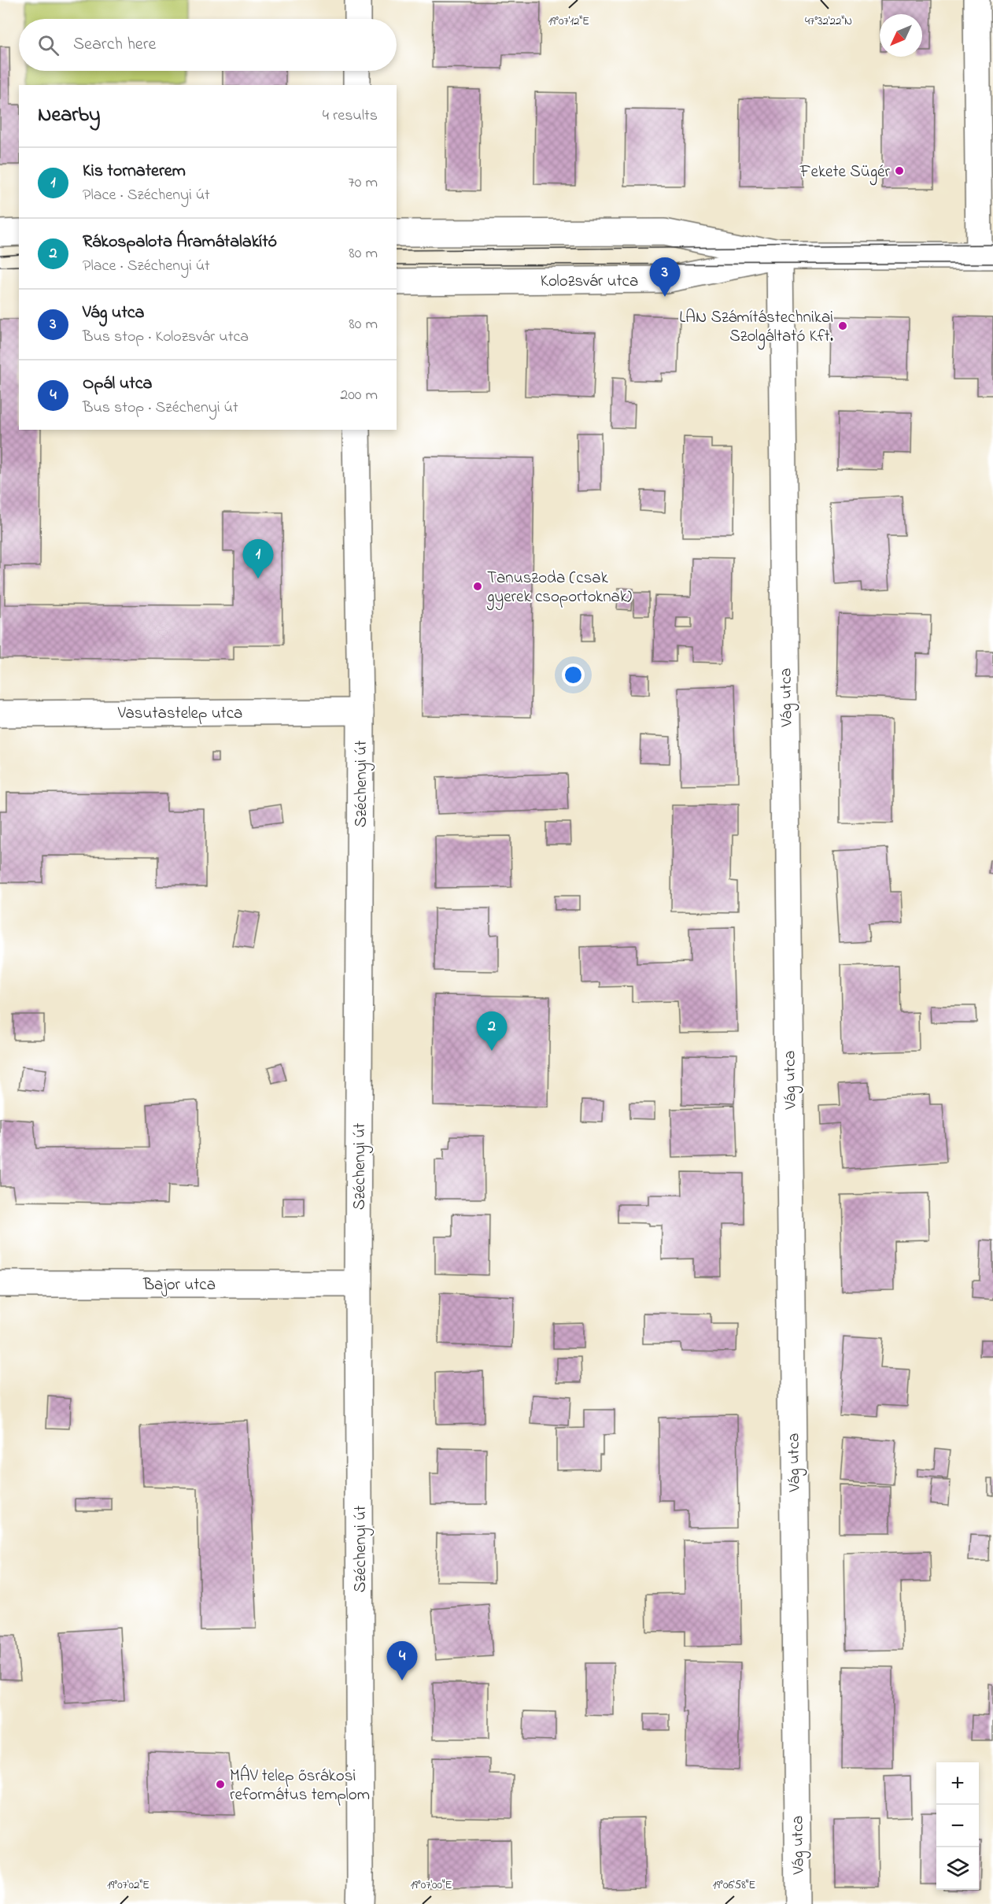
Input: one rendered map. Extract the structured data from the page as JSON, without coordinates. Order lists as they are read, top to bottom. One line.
{"streets":{"street":["Kolozsvár utca","Vág utca","Vasutastelep utca","Széchenyi út","Bajor utca"]},"crossings":[["Kolozsvár utca","Vág utca"],["Vasutastelep utca","Széchenyi út"],["Széchenyi út","Bajor utca"]],"places":["Fekete Sügér","LAN Számítástechnikai Szolgáltató Kft.","Tanuszoda (csak gyerek csoportoknak)","MÁV telep ősrákosi református templom"],"north":"bottom left","page":{"search":"Search here","heading":["Nearby","4 results"],"list":[{"mark":"1","name":"Kis tornaterem","note":"Place · Széchenyi út","value":"70 m"},{"mark":"2","name":"Rákospalota Áramátalakító","note":"Place · Széchenyi út","value":"80 m"},{"mark":"3","name":"Vág utca","note":"Bus stop · Kolozsvár utca","value":"80 m"},{"mark":"4","name":"Opál utca","note":"Bus stop · Széchenyi út","value":"200 m"}],"pins":["3","1","2","4"],"map_buttons":["+","−"]},"coordinates":["19°07'12\"E","47°32'22\"N","19°07'02\"E","19°07'00\"E","19°06'58\"E"]}
